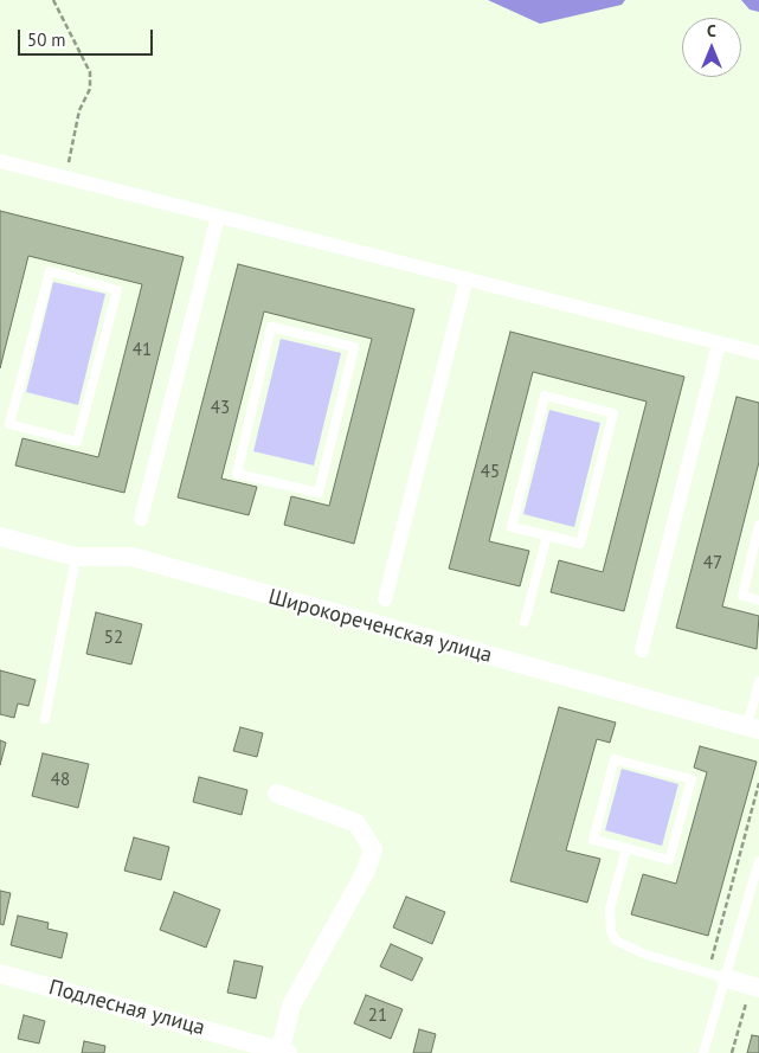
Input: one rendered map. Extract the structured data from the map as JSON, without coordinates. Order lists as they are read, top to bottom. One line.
{"streets":{"street":["Широкореченская улица","Подлесная улица"]},"house_numbers":["41","43","45","47","52","48","21"],"scale_bar":"50 m","north":"top"}
